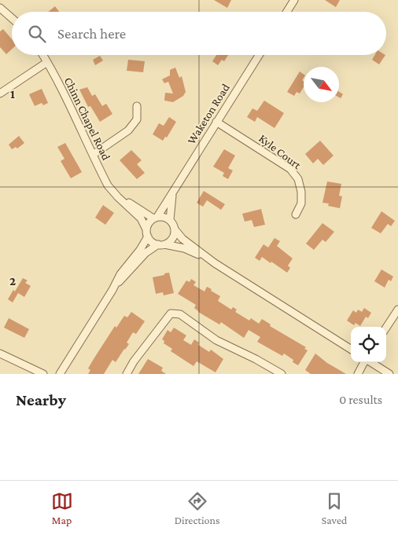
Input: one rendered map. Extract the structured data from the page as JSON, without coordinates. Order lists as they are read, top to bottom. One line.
{"streets":{"street":["Waketon Road","Chinn Chapel Road","Kyle Court"]},"crossings":[["Waketon Road","Chinn Chapel Road"],["Waketon Road","Kyle Court"]],"north":"bottom right","page":{"search":"Search here","heading":["Nearby","0 results"],"nav":["Map","Directions","Saved"]},"grid":{"rows":["1","2"]}}
